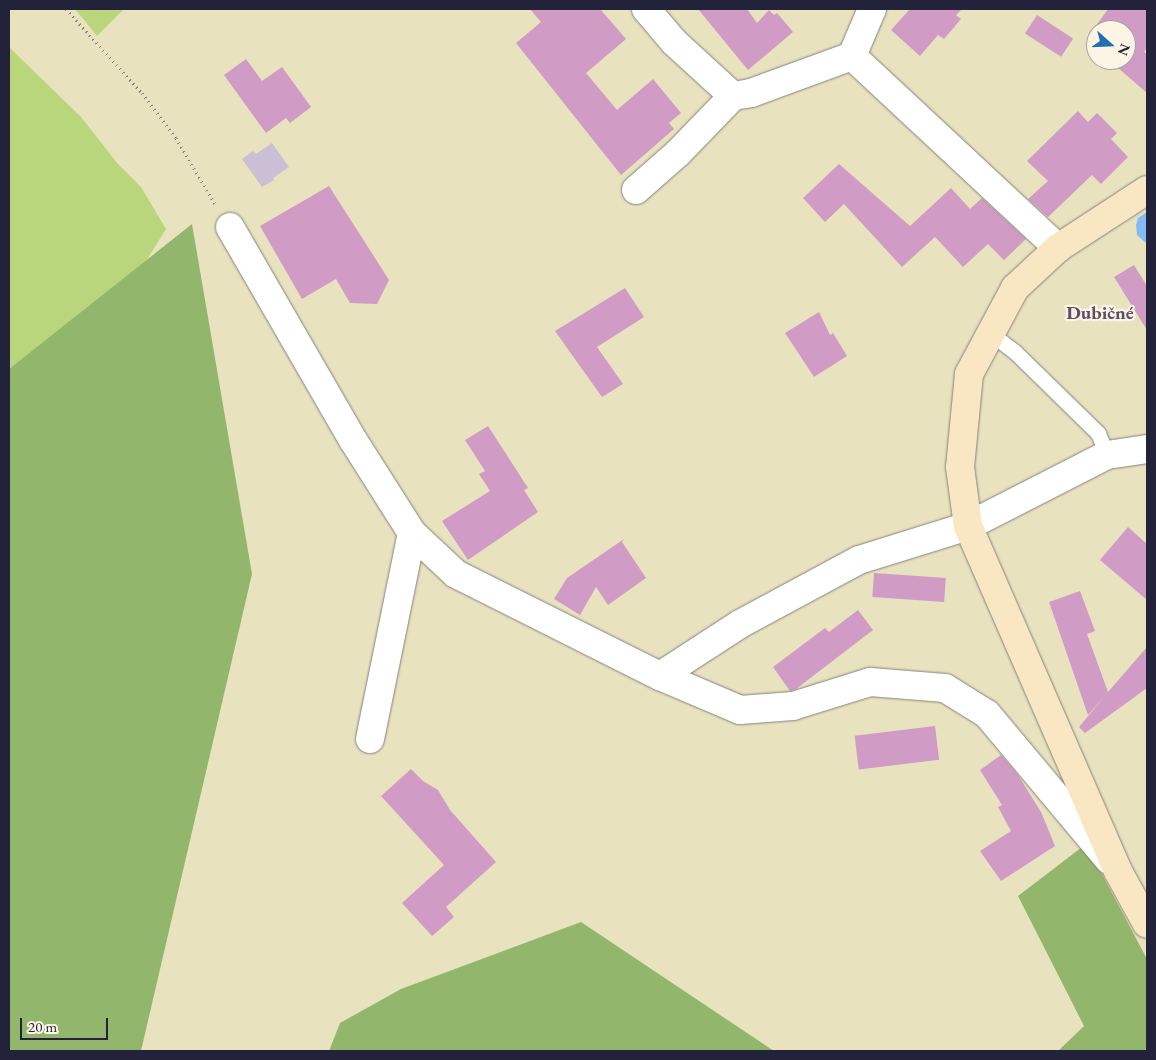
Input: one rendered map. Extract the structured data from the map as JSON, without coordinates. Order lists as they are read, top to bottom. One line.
{"districts":["Dubičné"],"scale_bar":"20 m","north":"right"}
